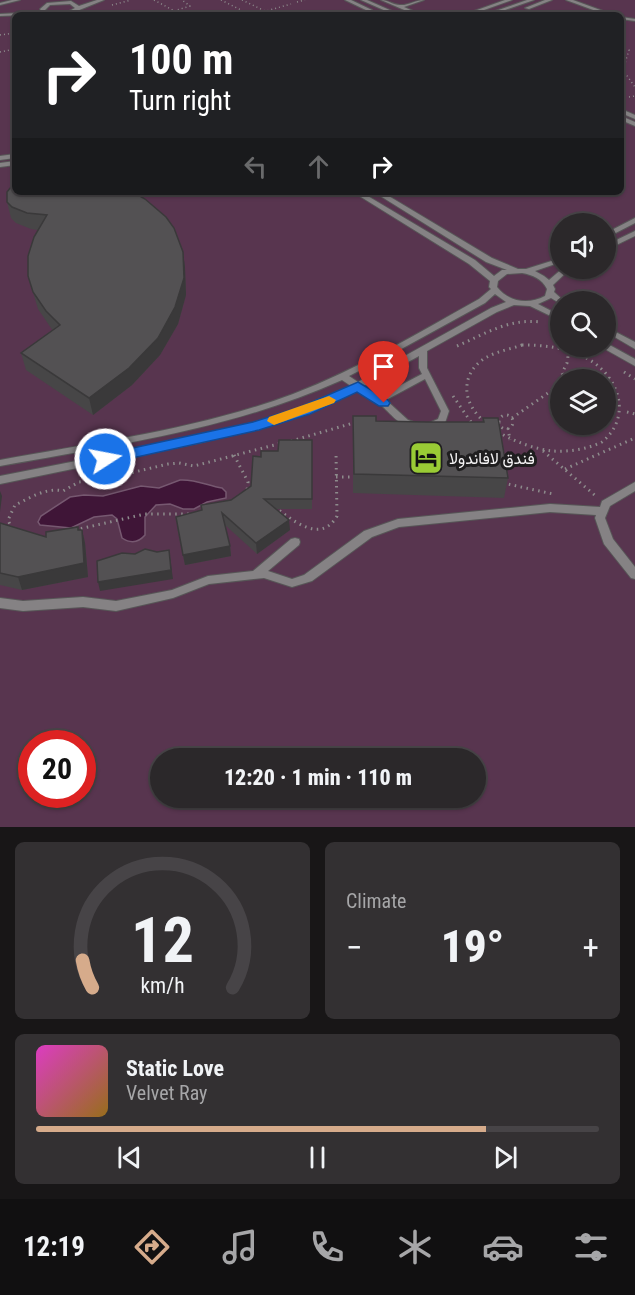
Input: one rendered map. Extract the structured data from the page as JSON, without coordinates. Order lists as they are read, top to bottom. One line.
{"places":{"hotel":["فندق لافاندولا"]},"page":{"turn":["100 m","Turn right"],"limit":"20","trip":"12:20 · 1 min · 110 m","tile":"Climate","heat":["−","19°","+"],"song":["Static Love","Velvet Ray"],"tabs":"12:19","gauge":["12","km/h"]}}
